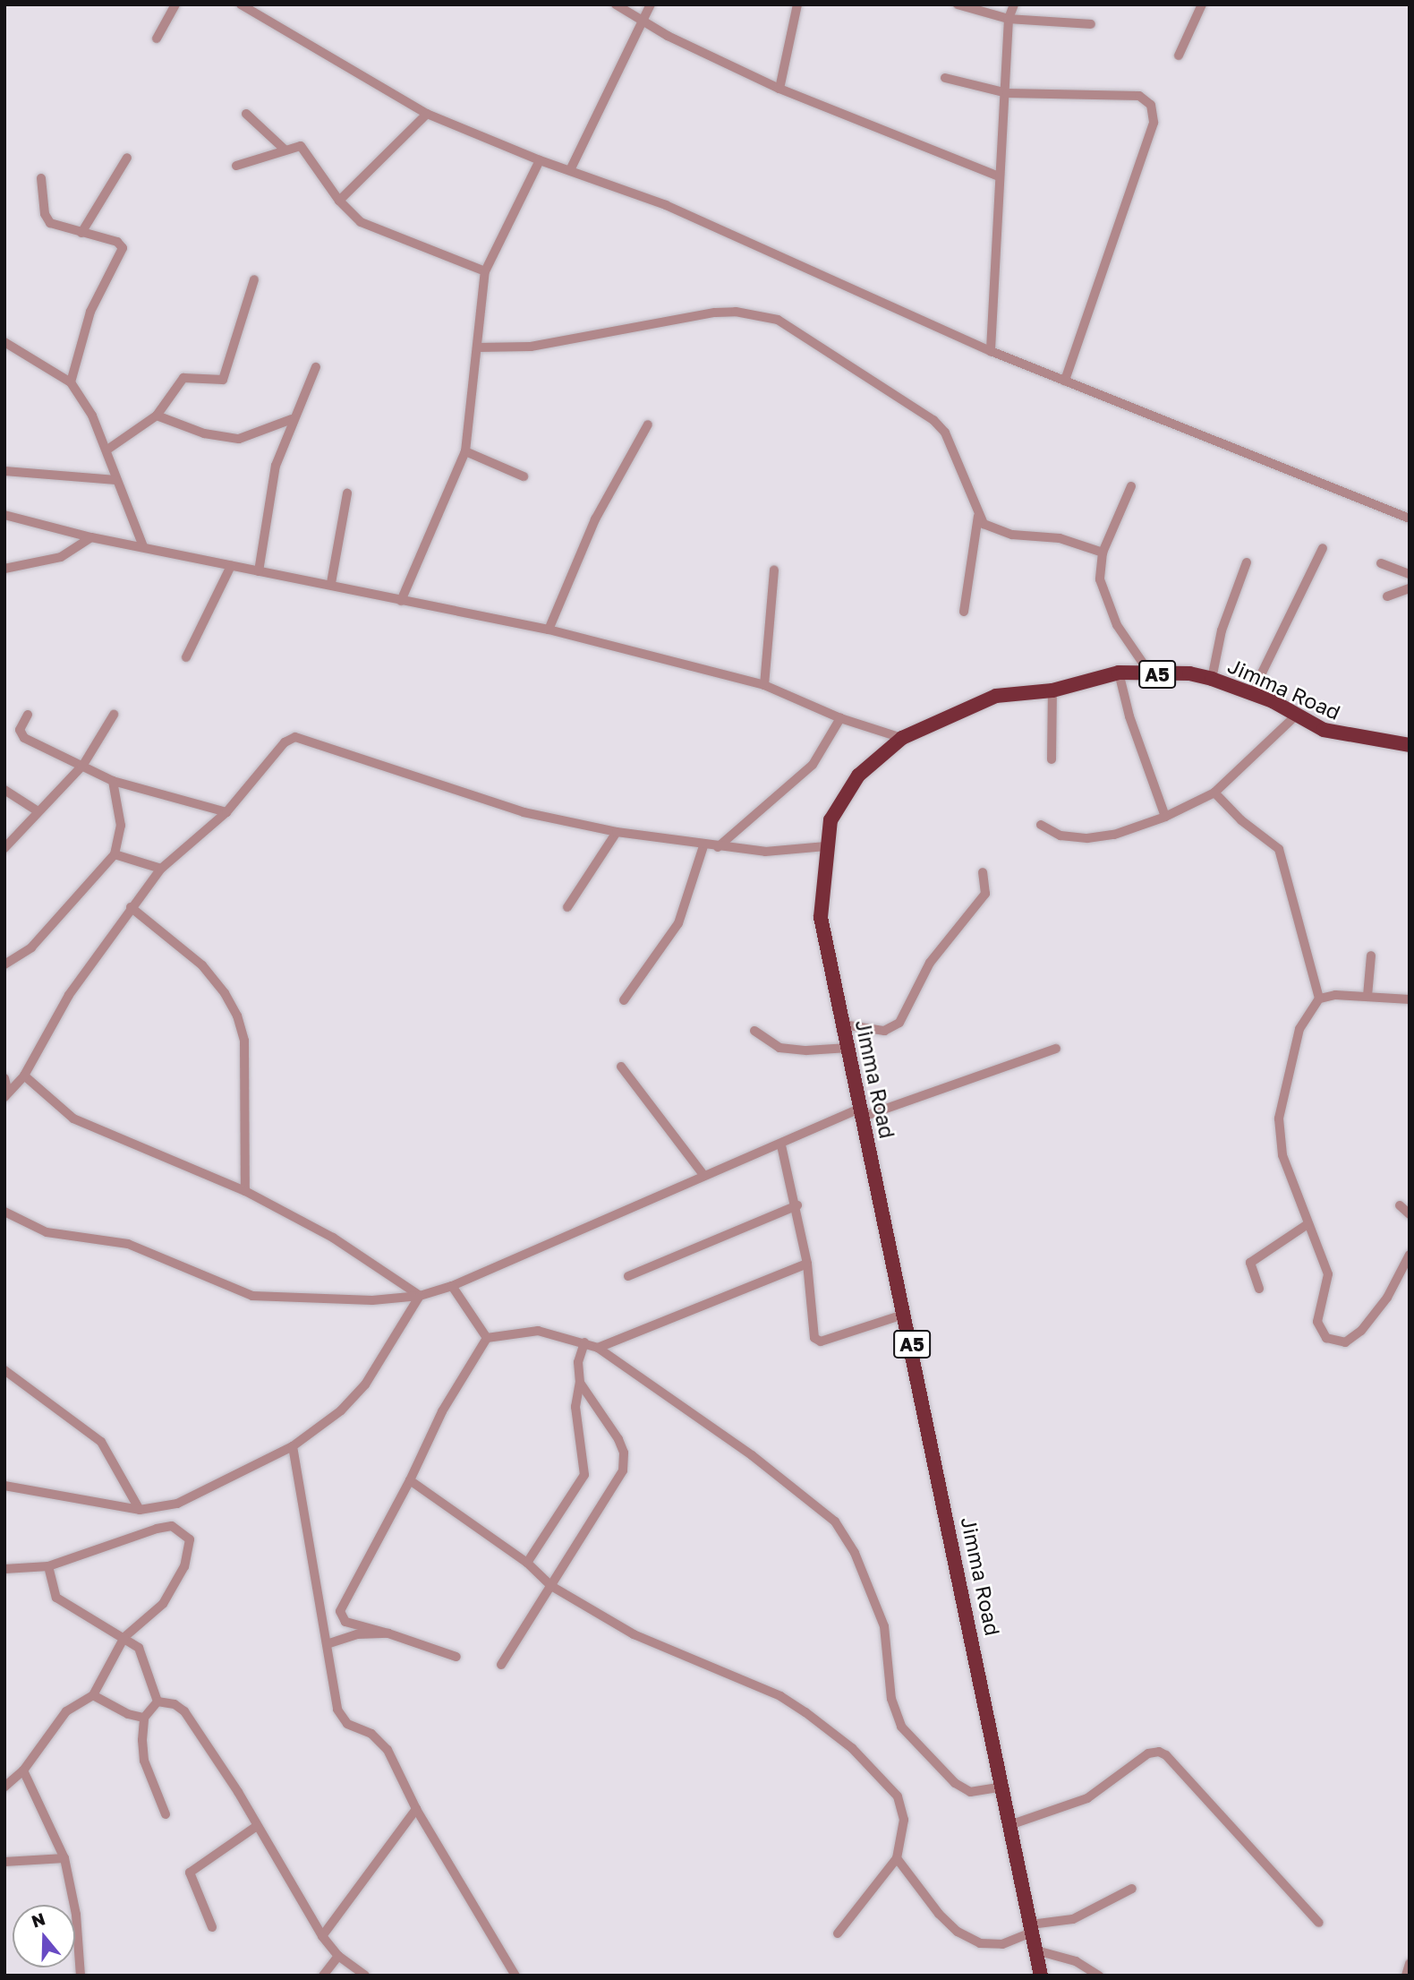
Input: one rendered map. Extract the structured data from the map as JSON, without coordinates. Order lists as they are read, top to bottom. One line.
{"streets":{"highway":["A5","Jimma Road"]},"north":"top"}
